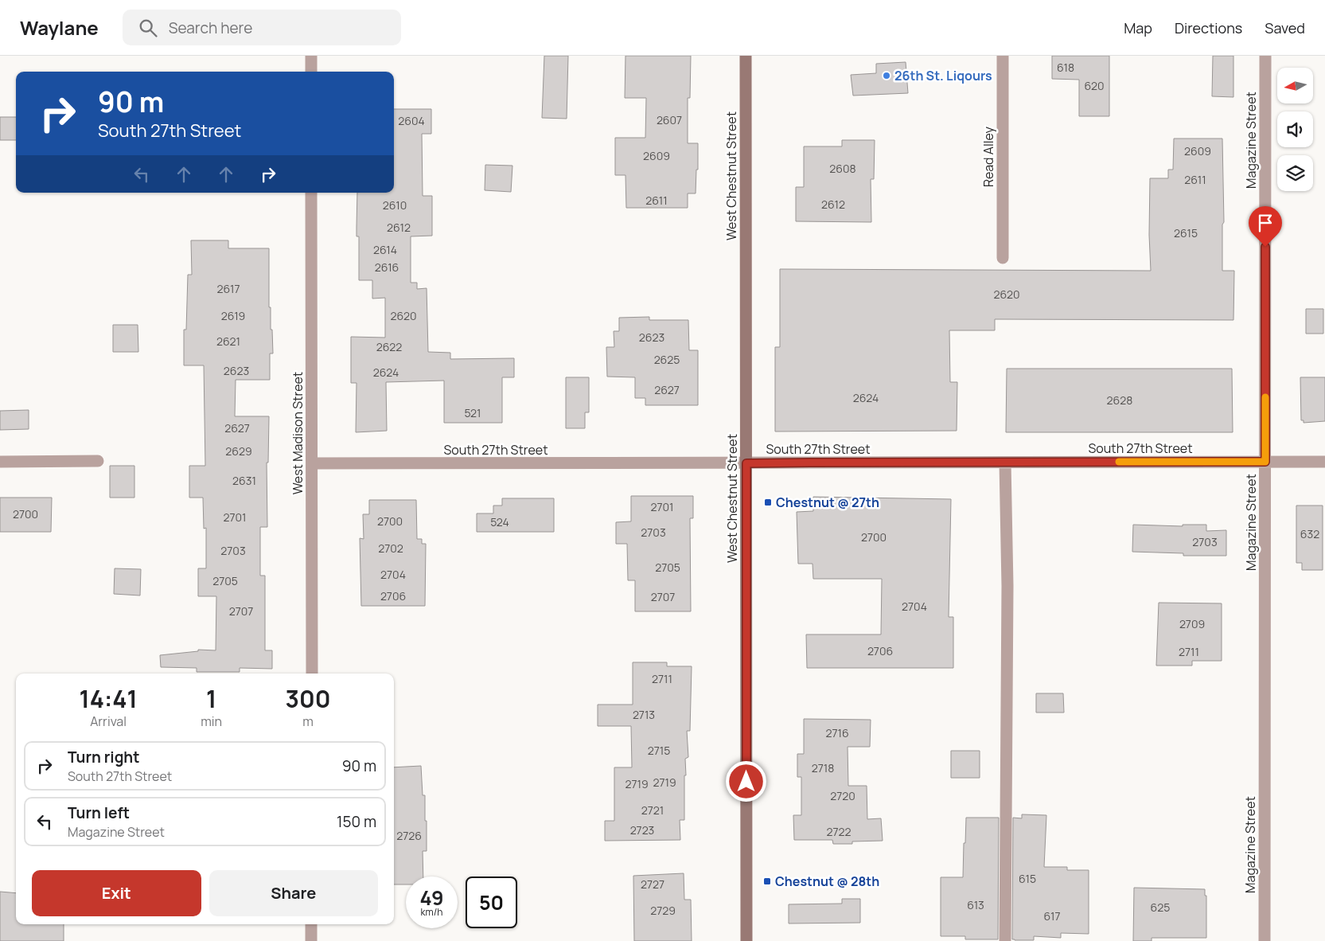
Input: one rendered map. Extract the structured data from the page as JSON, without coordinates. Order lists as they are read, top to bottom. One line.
{"streets":{"main road":["West Chestnut Street"],"street":["Magazine Street","Read Alley","West Madison Street","South 27th Street"]},"crossings":[["Magazine Street","South 27th Street"],["West Chestnut Street","South 27th Street"],["West Madison Street","South 27th Street"]],"places":{"other":["26th St. Liqours"],"transit":["Chestnut @ 27th","Chestnut @ 28th"]},"house_numbers":["618","620","2607","2604","2609","2609","2608","2611","2611","2612","2610","2612","2615","2614","2616","2617","2620","2619","2620","2623","2621","2622","2625","2623","2624","2627","2624","2628","521","2627","2629","2631","2701","2700","2701","2700","524","2703","632","2700","2703","2702","2703","2705","2704","2705","2706","2707","2704","2707","2709","2706","2711","2711","2713","2716","2715","2718","2719","2719","2720","2721","2723","2722","2726","615","2727","613","625","2729","617"],"north":"left","page":{"header":"Waylane","search":"Search here","nav":["Map","Directions","Saved"],"turn":["90 m","South 27th Street"],"eta":["14:41","Arrival","1","min","300","m"],"list":[{"name":"Turn right","note":"South 27th Street","value":"90 m"},{"name":"Turn left","note":"Magazine Street","value":"150 m"}],"buttons":["Exit","Share"],"speed":"49 km/h","limit":"50"}}
